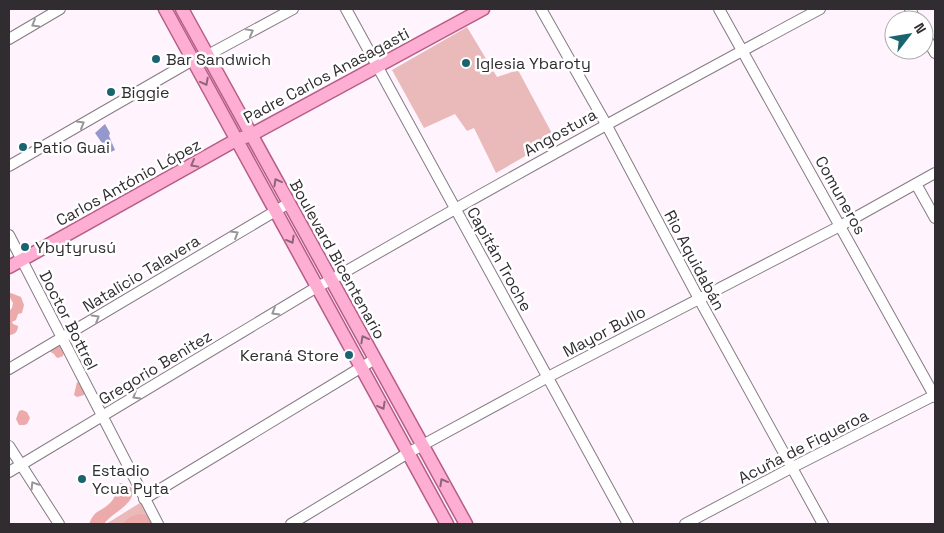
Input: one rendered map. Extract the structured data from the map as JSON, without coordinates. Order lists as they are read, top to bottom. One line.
{"streets":{"main road":["Padre Carlos Anasagasti","Carlos António López","Boulevard Bicentenario"],"street":["Angostura","Comuneros","Capitán Troche","Rio Aquidabán","Natalicio Talavera","Doctor Bottrel","Mayor Bullo","Gregorio Benitez","Acuña de Figueroa"]},"crossings":[["Padre Carlos Anasagasti","Carlos António López"],["Padre Carlos Anasagasti","Boulevard Bicentenario"],["Padre Carlos Anasagasti","Capitán Troche"],["Angostura","Comuneros"],["Angostura","Boulevard Bicentenario"],["Angostura","Capitán Troche"],["Angostura","Rio Aquidabán"],["Angostura","Gregorio Benitez"],["Carlos António López","Boulevard Bicentenario"],["Carlos António López","Doctor Bottrel"],["Comuneros","Mayor Bullo"],["Comuneros","Acuña de Figueroa"],["Boulevard Bicentenario","Natalicio Talavera"],["Boulevard Bicentenario","Mayor Bullo"],["Boulevard Bicentenario","Gregorio Benitez"],["Capitán Troche","Mayor Bullo"],["Rio Aquidabán","Mayor Bullo"],["Rio Aquidabán","Acuña de Figueroa"],["Natalicio Talavera","Doctor Bottrel"],["Doctor Bottrel","Gregorio Benitez"]],"one_way":["Carlos António López","Natalicio Talavera","Gregorio Benitez"],"places":["Bar Sandwich","Iglesia Ybaroty","Biggie","Patio Guai","Ybytyrusú","Keraná Store","Estadio Ycua Pyta"],"north":"top right"}
